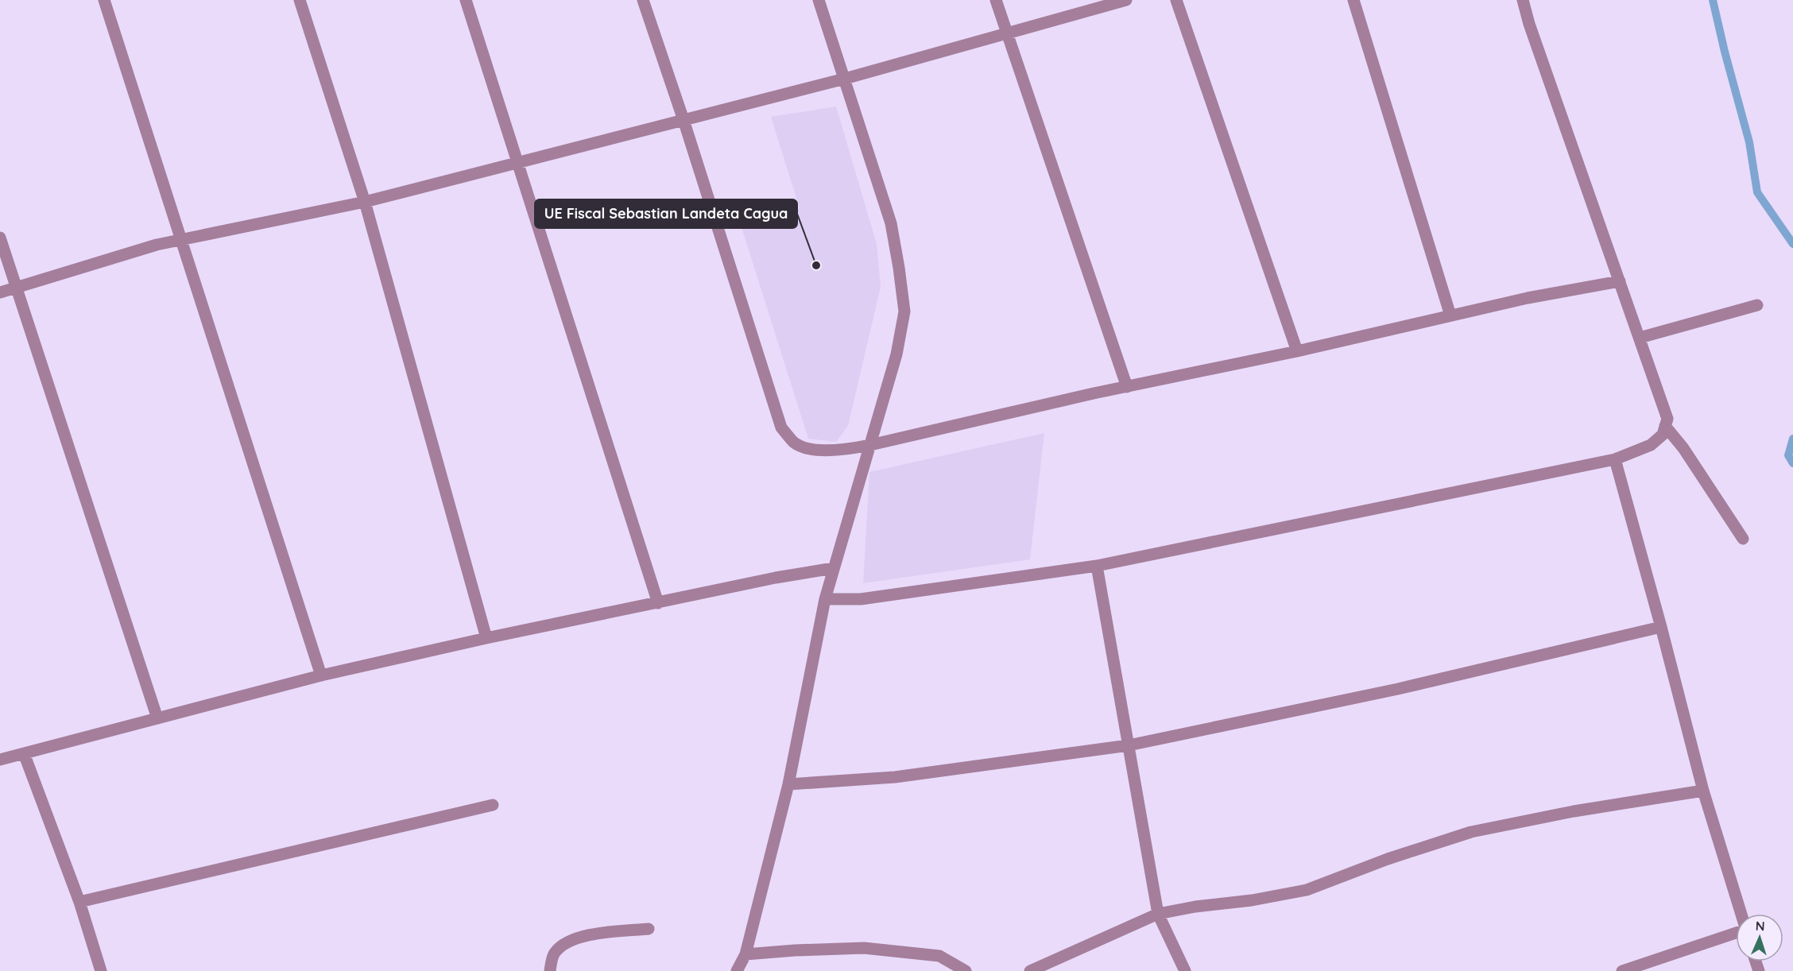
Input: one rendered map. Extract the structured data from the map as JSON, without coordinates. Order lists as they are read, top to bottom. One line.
{"places":["UE Fiscal Sebastian Landeta Cagua"],"north":"top"}
